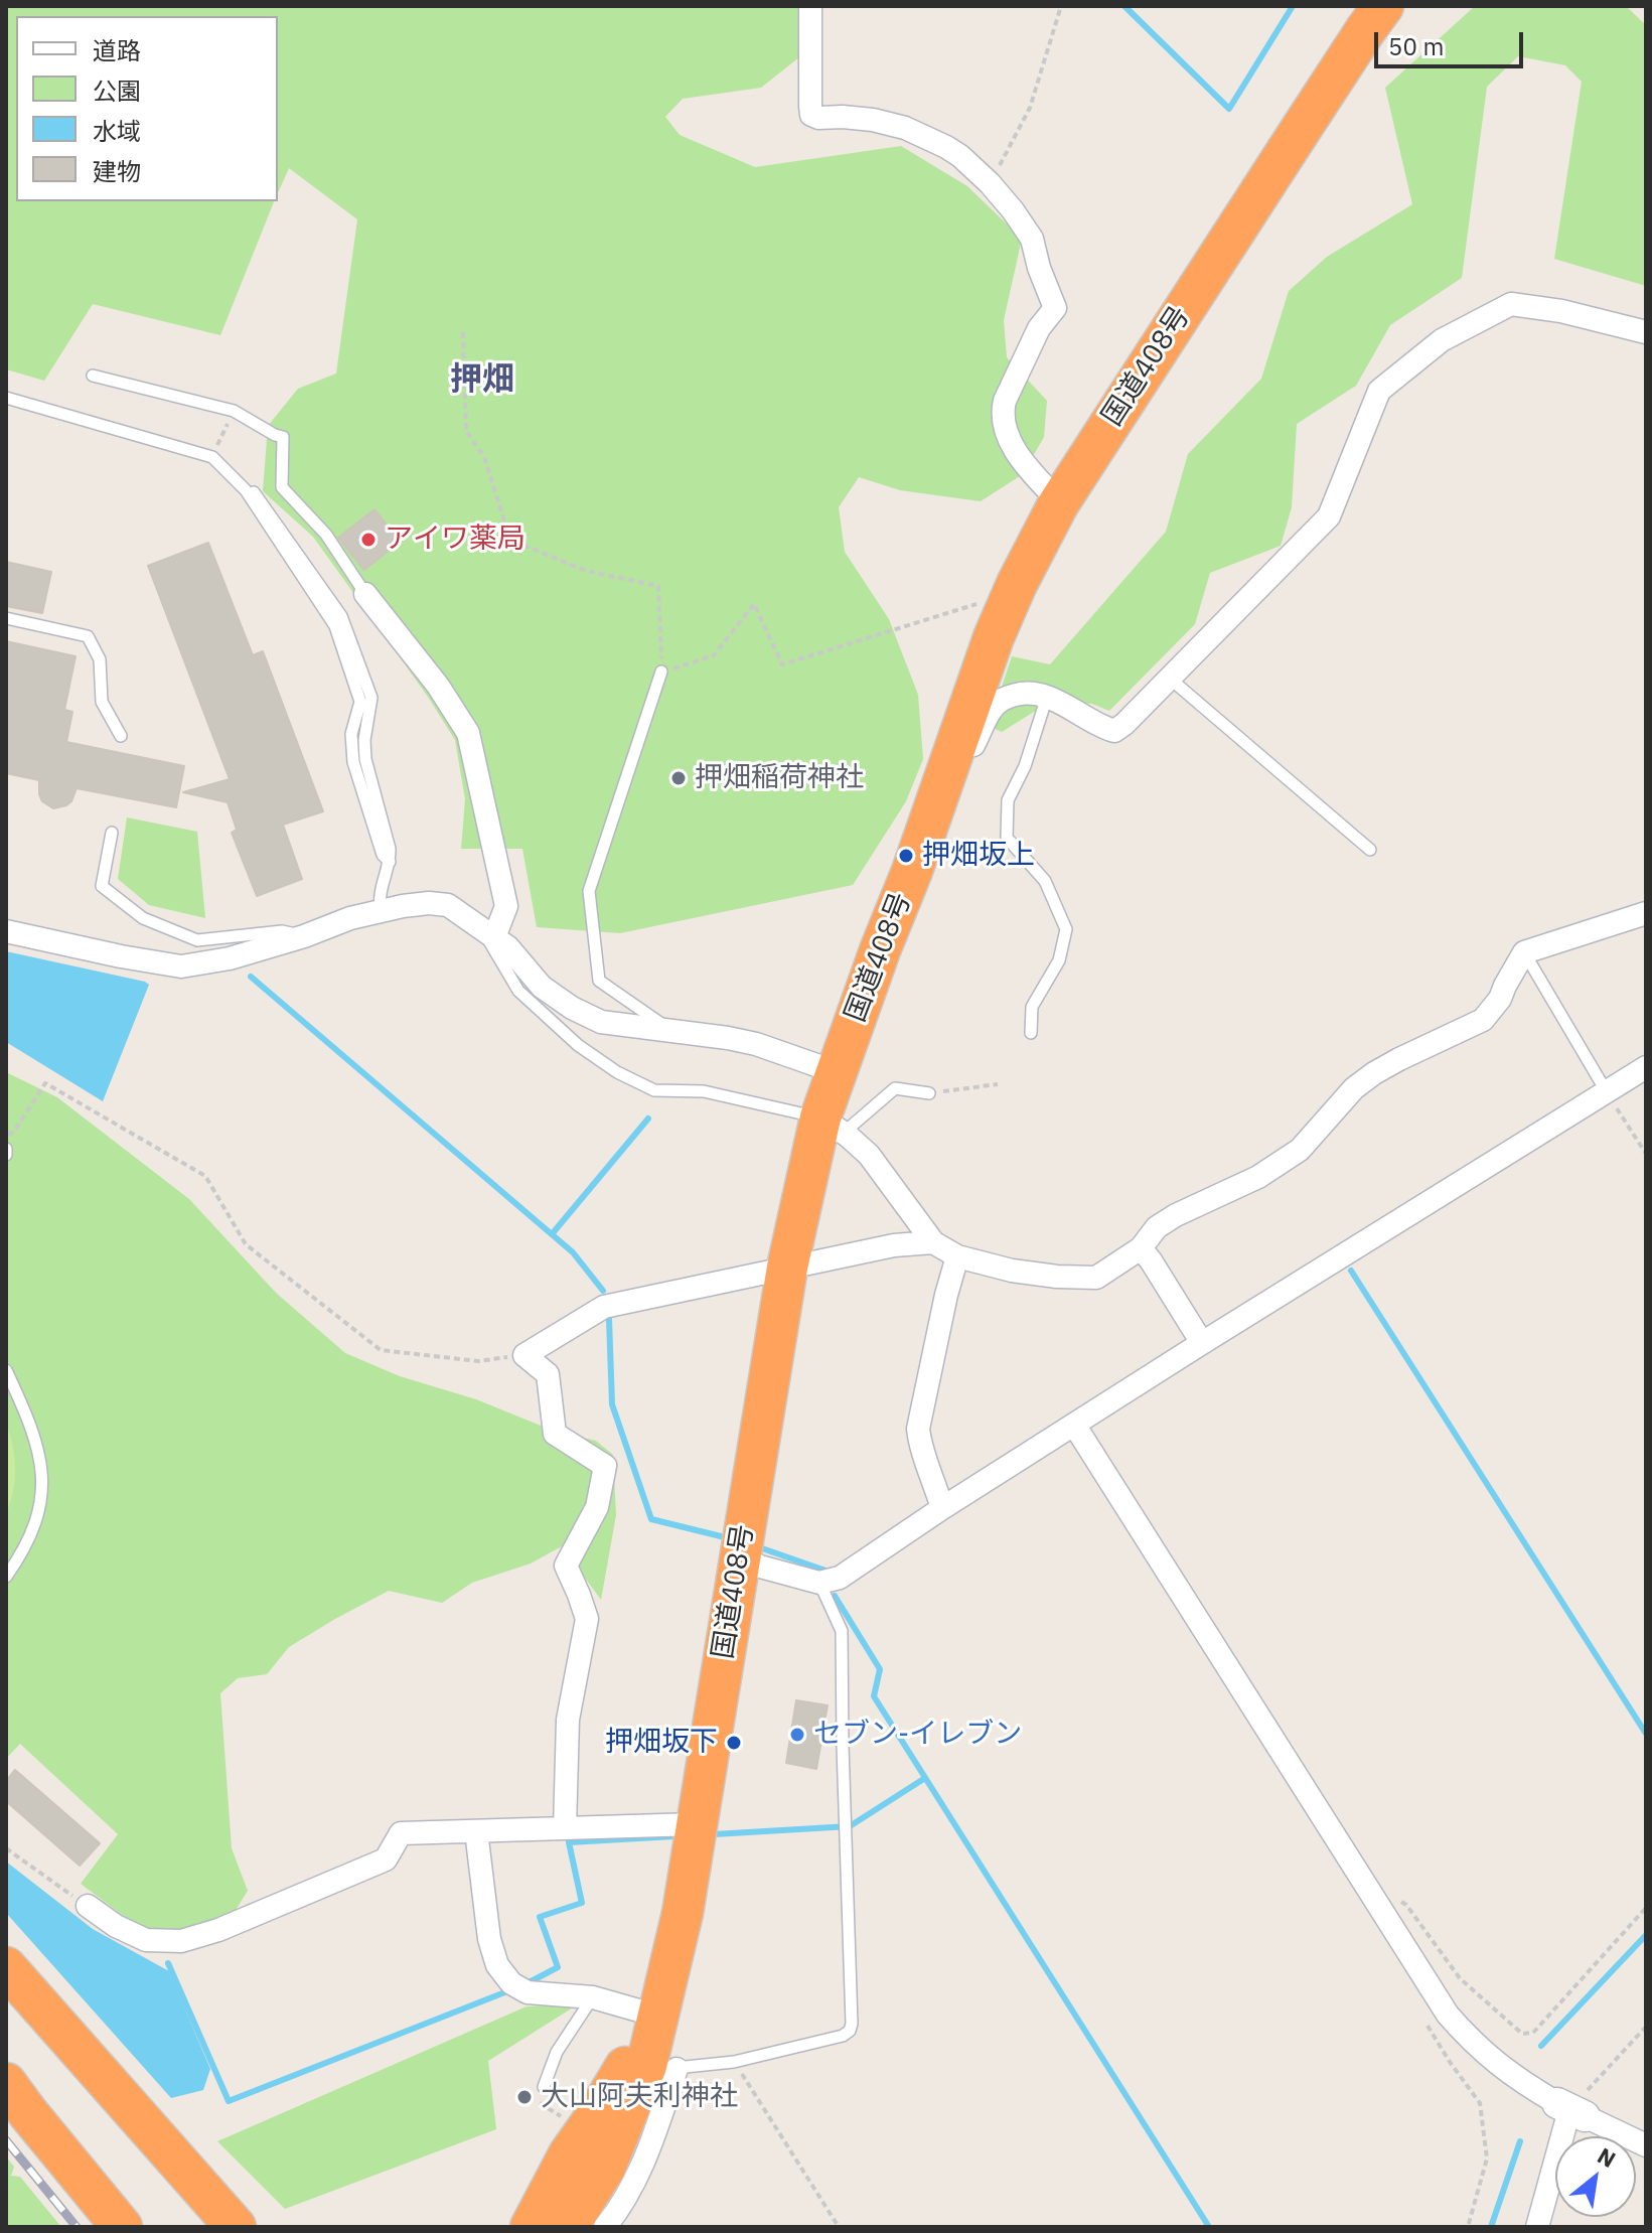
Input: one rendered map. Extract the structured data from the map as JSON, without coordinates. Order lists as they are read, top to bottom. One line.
{"streets":{"highway":["国道408号"]},"districts":["押畑"],"places":["アイワ薬局","押畑稲荷神社","押畑坂上","セブン-イレブン","押畑坂下","大山阿夫利神社"],"legend":["道路","公園","水域","建物"],"scale_bar":"50 m","north":"top right"}
